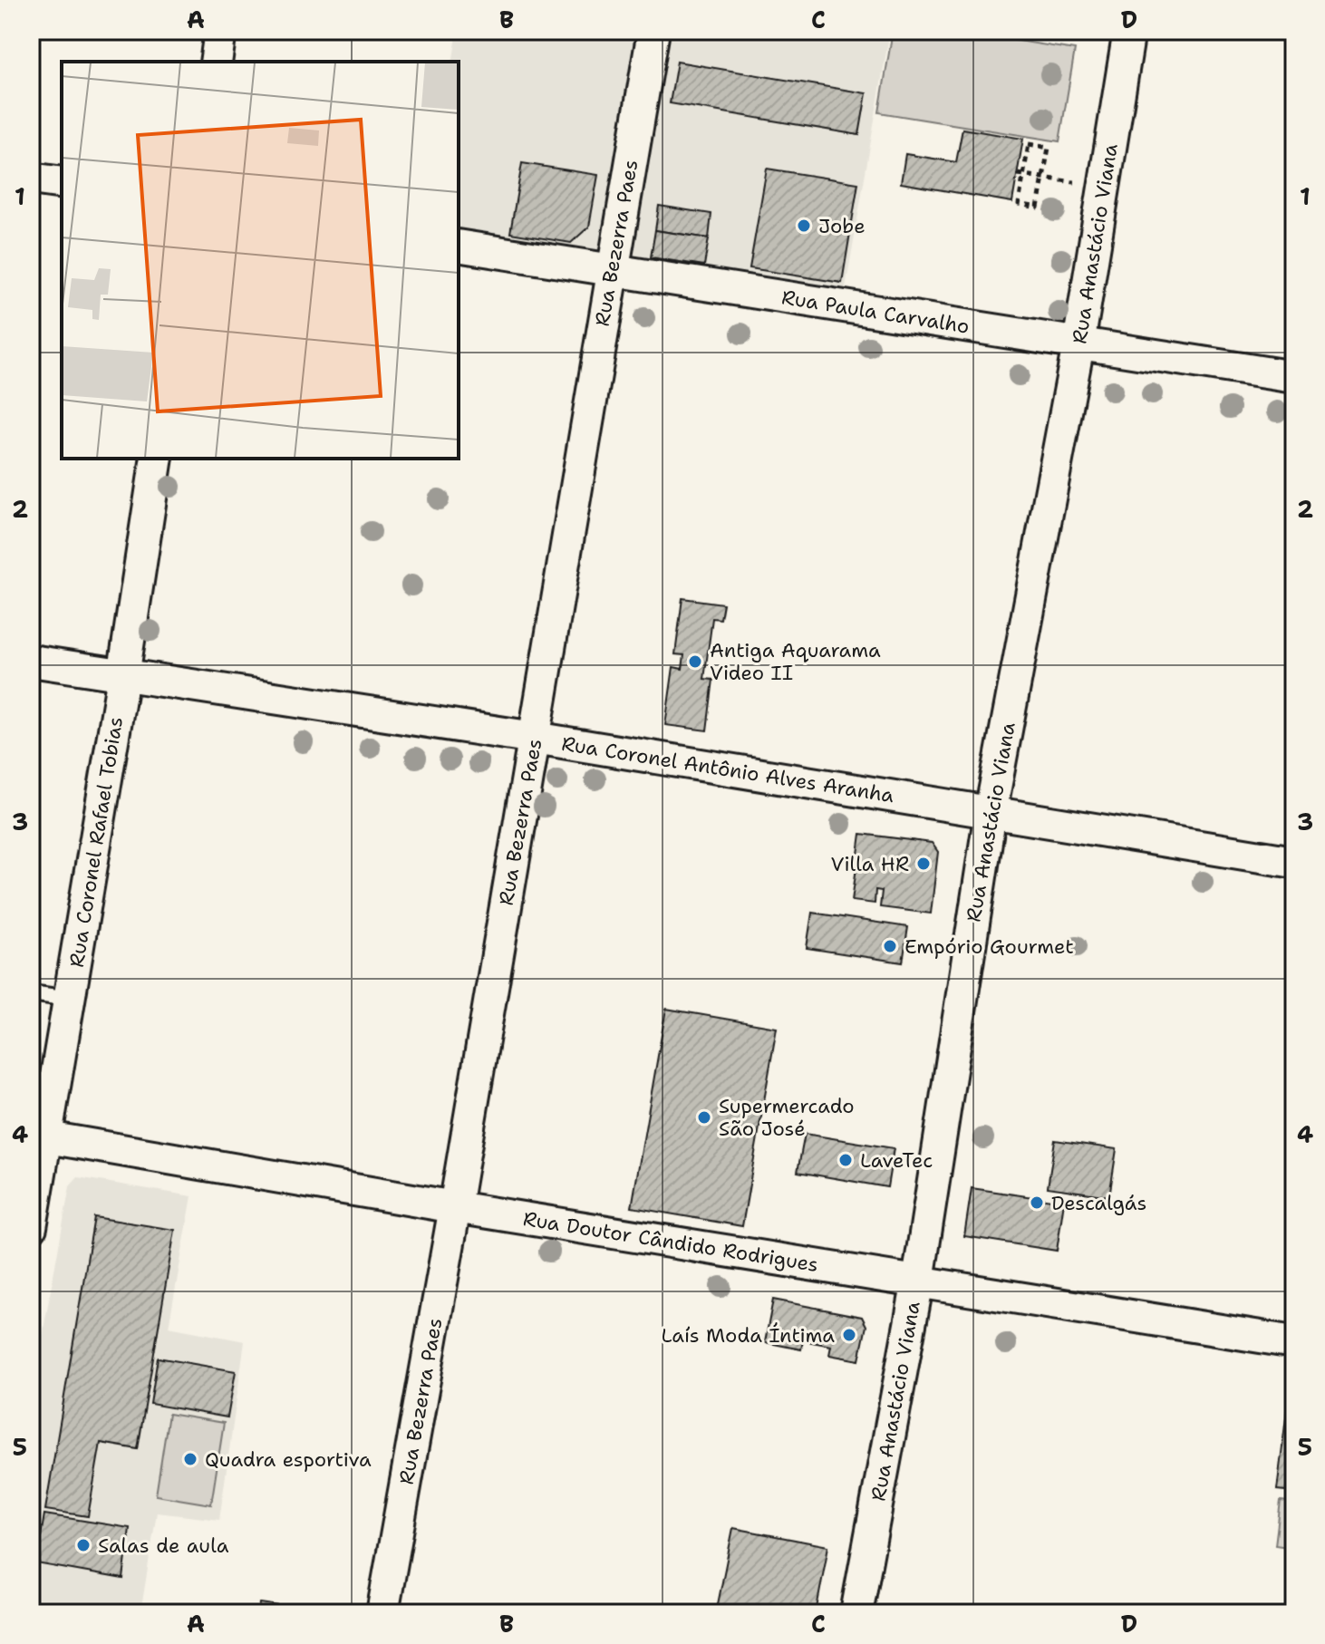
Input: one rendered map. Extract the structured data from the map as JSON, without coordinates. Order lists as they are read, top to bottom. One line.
{"streets":{"street":["Rua Bezerra Paes","Rua Anastácio Viana","Rua Paula Carvalho","Rua Coronel Antônio Alves Aranha","Rua Coronel Rafael Tobias","Rua Doutor Cândido Rodrigues"]},"crossings":[["Rua Bezerra Paes","Rua Paula Carvalho"],["Rua Bezerra Paes","Rua Coronel Antônio Alves Aranha"],["Rua Bezerra Paes","Rua Doutor Cândido Rodrigues"],["Rua Anastácio Viana","Rua Paula Carvalho"],["Rua Anastácio Viana","Rua Coronel Antônio Alves Aranha"],["Rua Anastácio Viana","Rua Doutor Cândido Rodrigues"],["Rua Coronel Antônio Alves Aranha","Rua Coronel Rafael Tobias"],["Rua Coronel Rafael Tobias","Rua Doutor Cândido Rodrigues"]],"places":["Jobe","Antiga Aquarama Video II","Villa HR","Empório Gourmet","Supermercado São José","LaveTec","Descalgás","Laís Moda Íntima","Quadra esportiva","Salas de aula"],"grid":{"columns":["A","B","C","D"],"rows":["1","2","3","4","5"]}}
